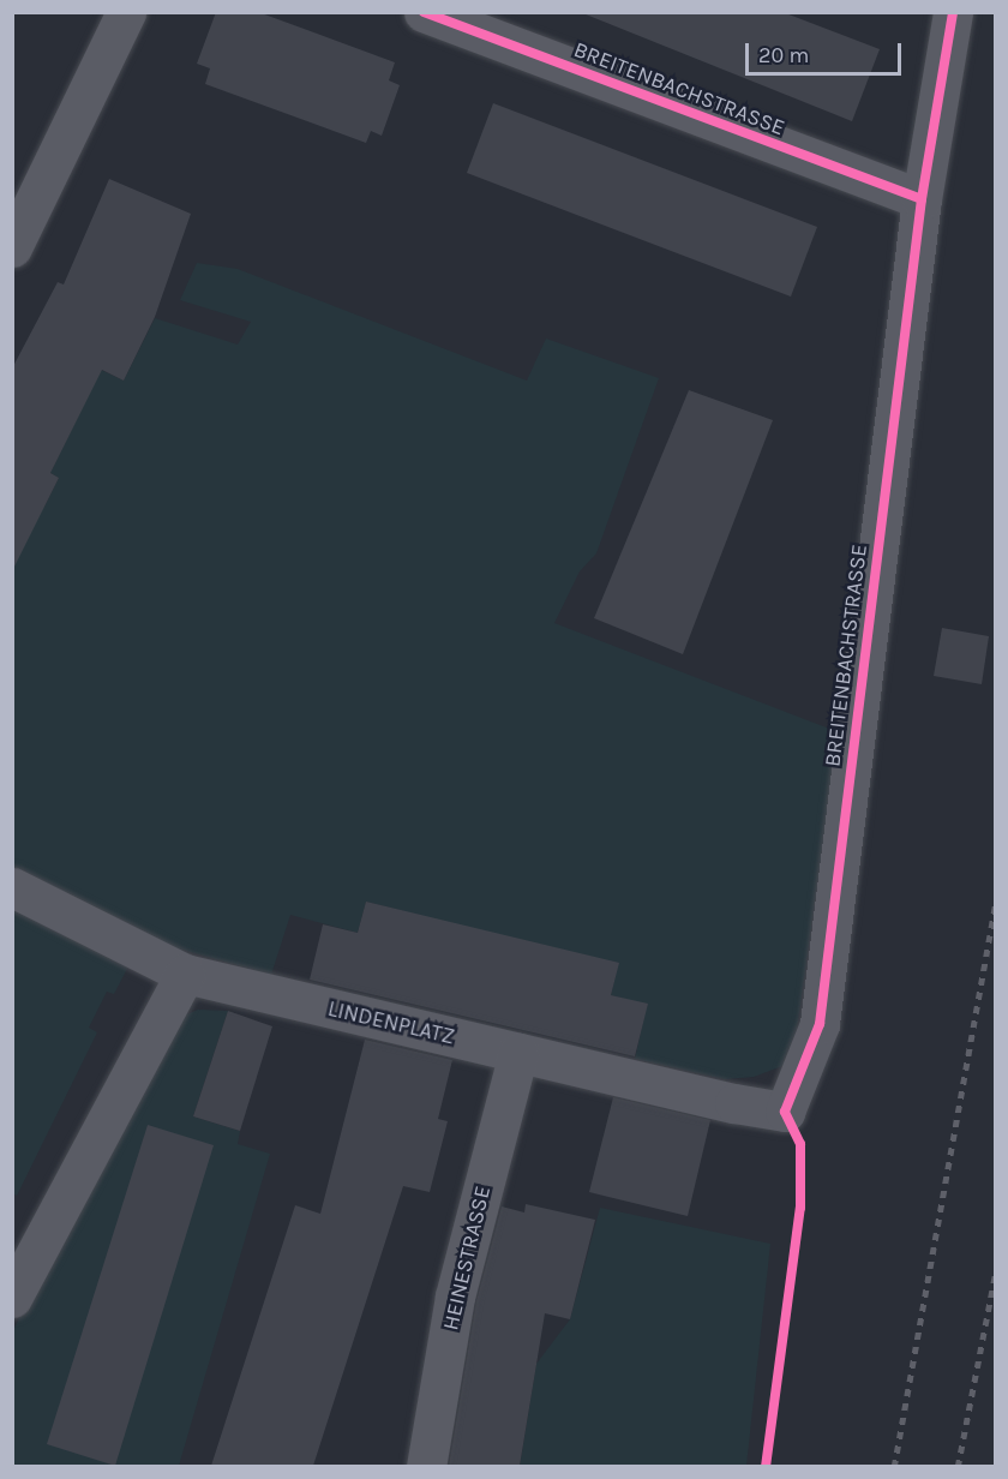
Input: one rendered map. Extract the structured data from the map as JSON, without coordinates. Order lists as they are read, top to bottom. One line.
{"streets":{"street":["BREITENBACHSTRASSE","LINDENPLATZ","HEINESTRASSE"]},"crossings":[["BREITENBACHSTRASSE","LINDENPLATZ"],["LINDENPLATZ","HEINESTRASSE"]],"scale_bar":"20 m"}
